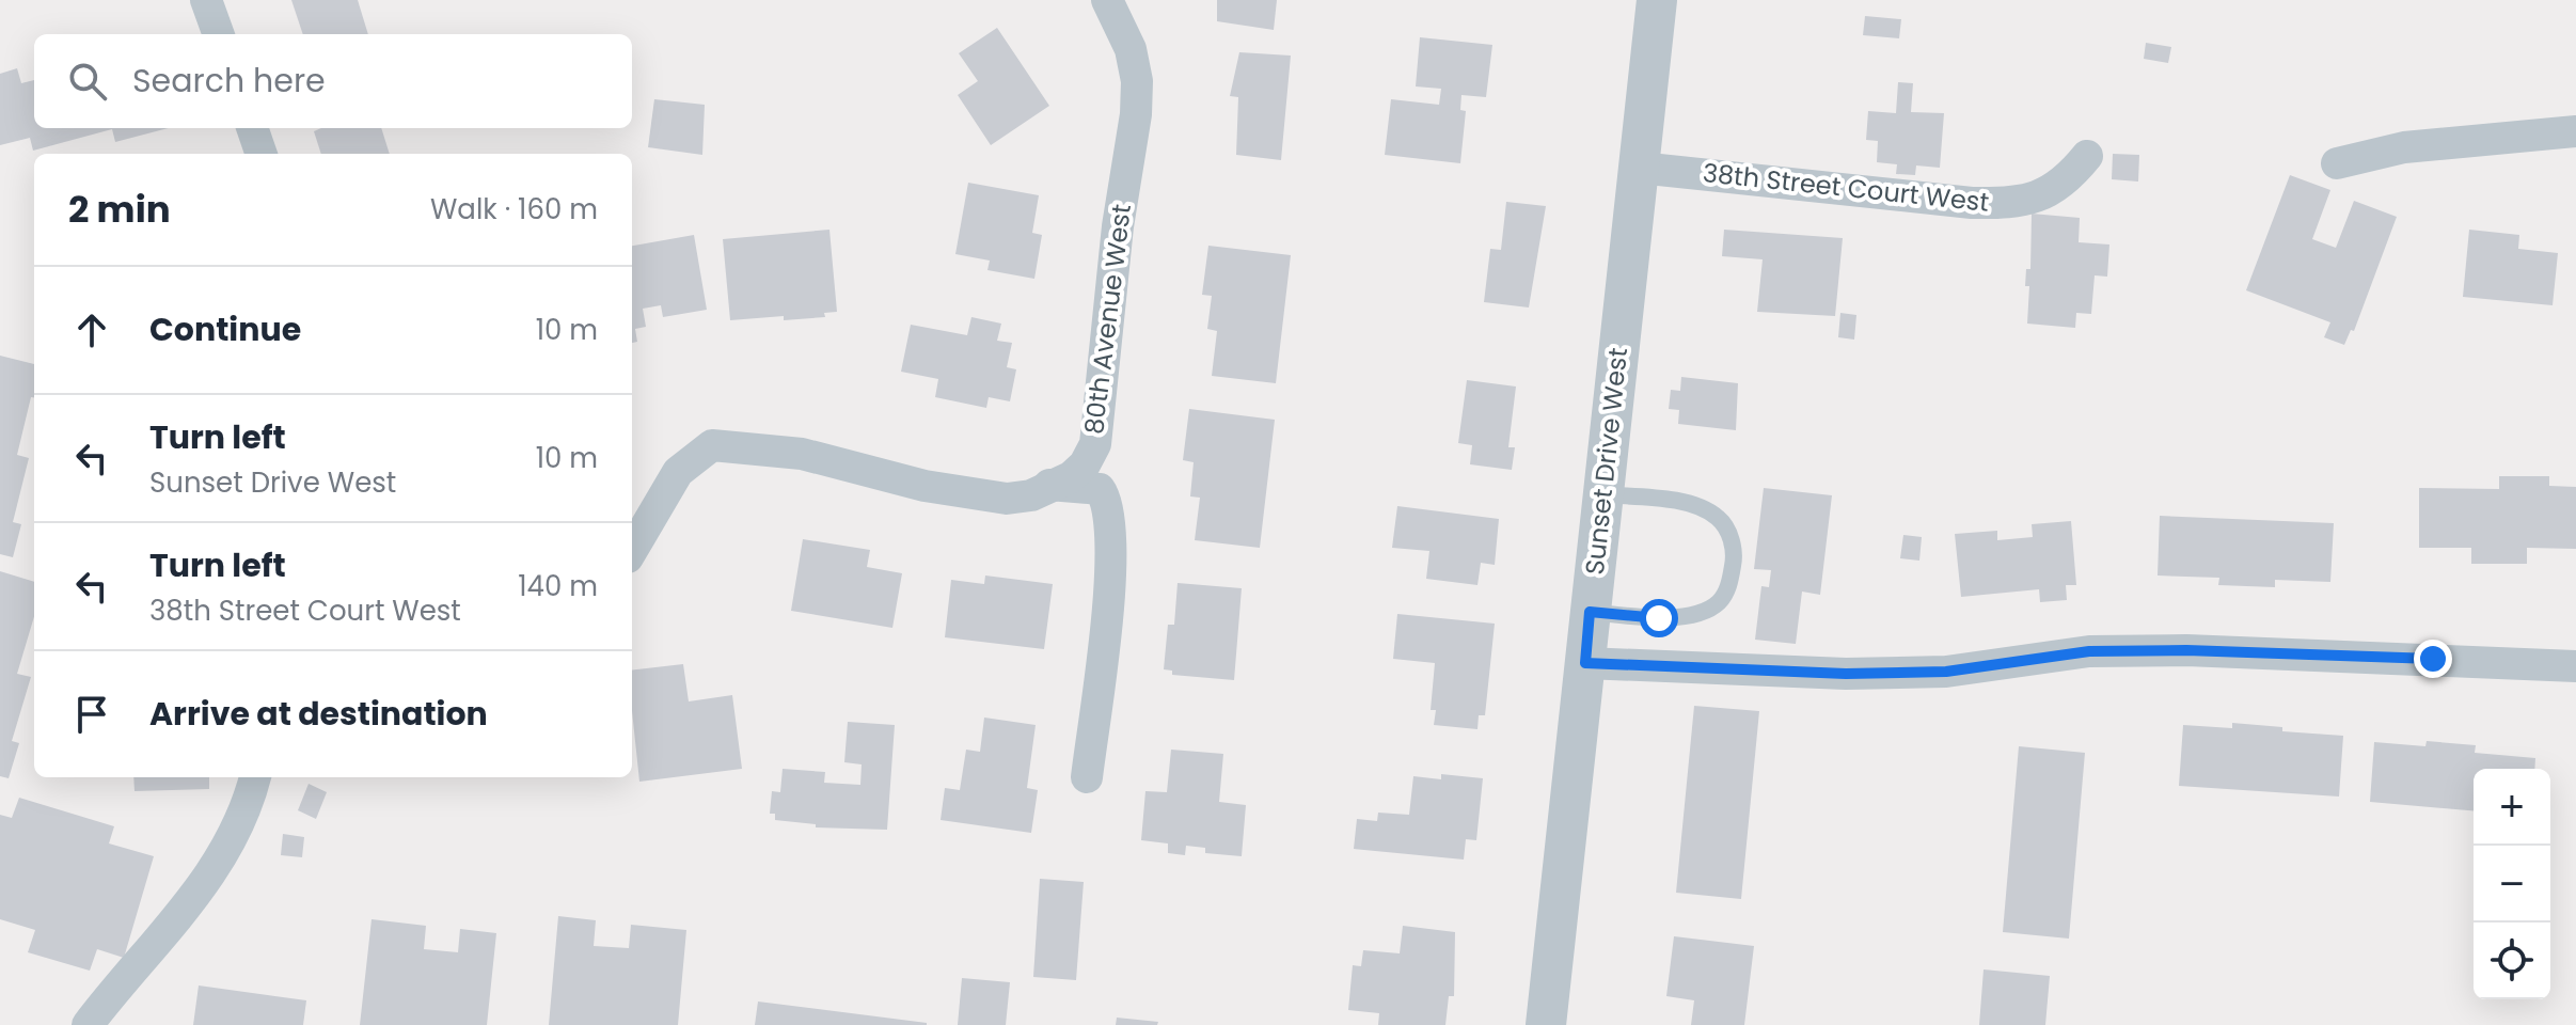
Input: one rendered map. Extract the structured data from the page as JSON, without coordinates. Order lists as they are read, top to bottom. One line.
{"streets":{"street":["38th Street Court West","80th Avenue West","Sunset Drive West"]},"crossings":[["38th Street Court West","Sunset Drive West"]],"page":{"search":"Search here","heading":["2 min","Walk · 160 m"],"list":[["Continue","10 m"],["Turn left","Sunset Drive West","10 m"],["Turn left","38th Street Court West","140 m"],"Arrive at destination"],"map_buttons":["+","−"]}}
